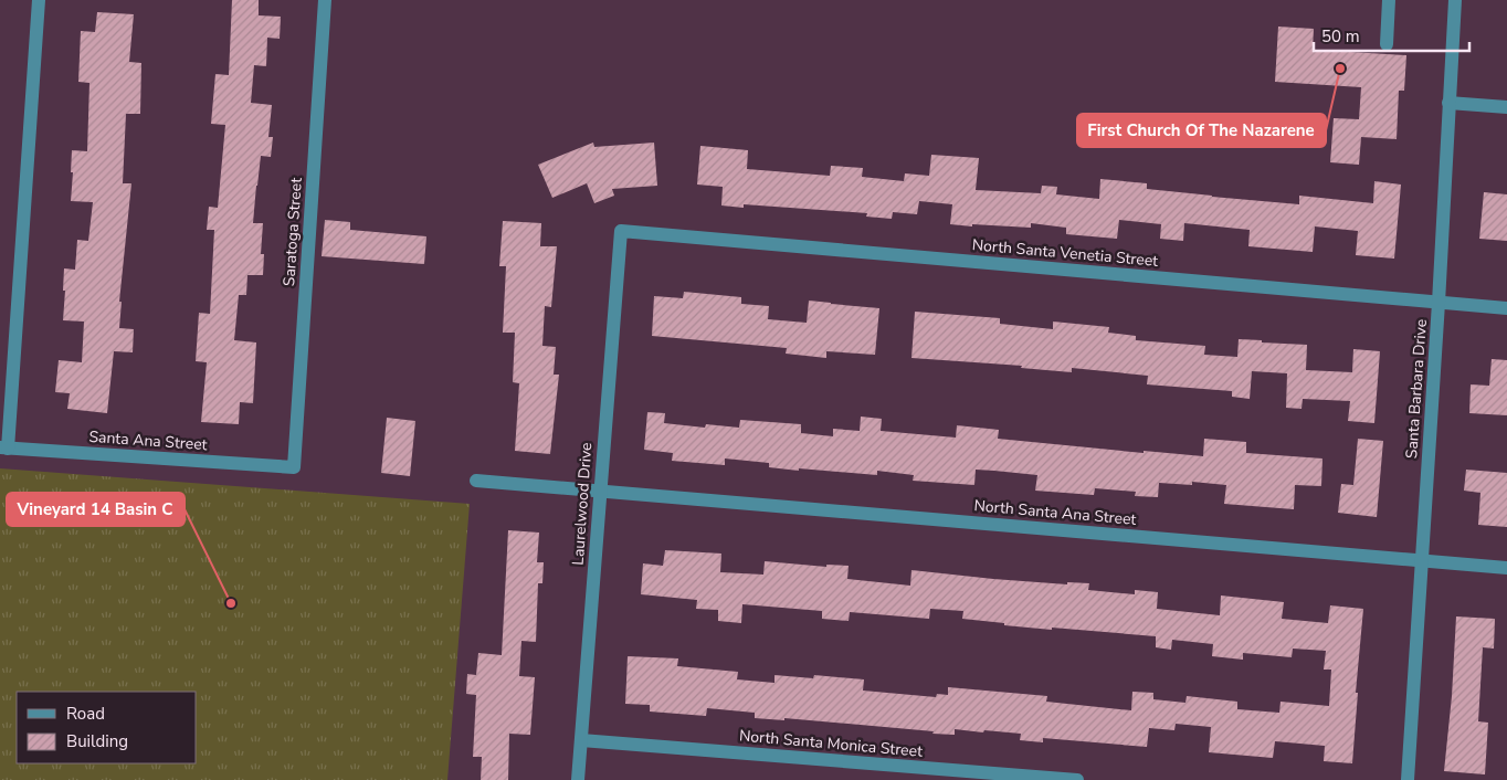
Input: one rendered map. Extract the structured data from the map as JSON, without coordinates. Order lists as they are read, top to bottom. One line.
{"streets":{"street":["Saratoga Street","North Santa Venetia Street","Santa Barbara Drive","Santa Ana Street","Laurelwood Drive","North Santa Ana Street","North Santa Monica Street"]},"crossings":[["Saratoga Street","Santa Ana Street"],["North Santa Venetia Street","Santa Barbara Drive"],["North Santa Venetia Street","Laurelwood Drive"],["Santa Barbara Drive","North Santa Ana Street"],["Laurelwood Drive","North Santa Ana Street"],["Laurelwood Drive","North Santa Monica Street"]],"places":["First Church Of The Nazarene","Vineyard 14 Basin C"],"legend":["Road","Building"],"scale_bar":"50 m"}
